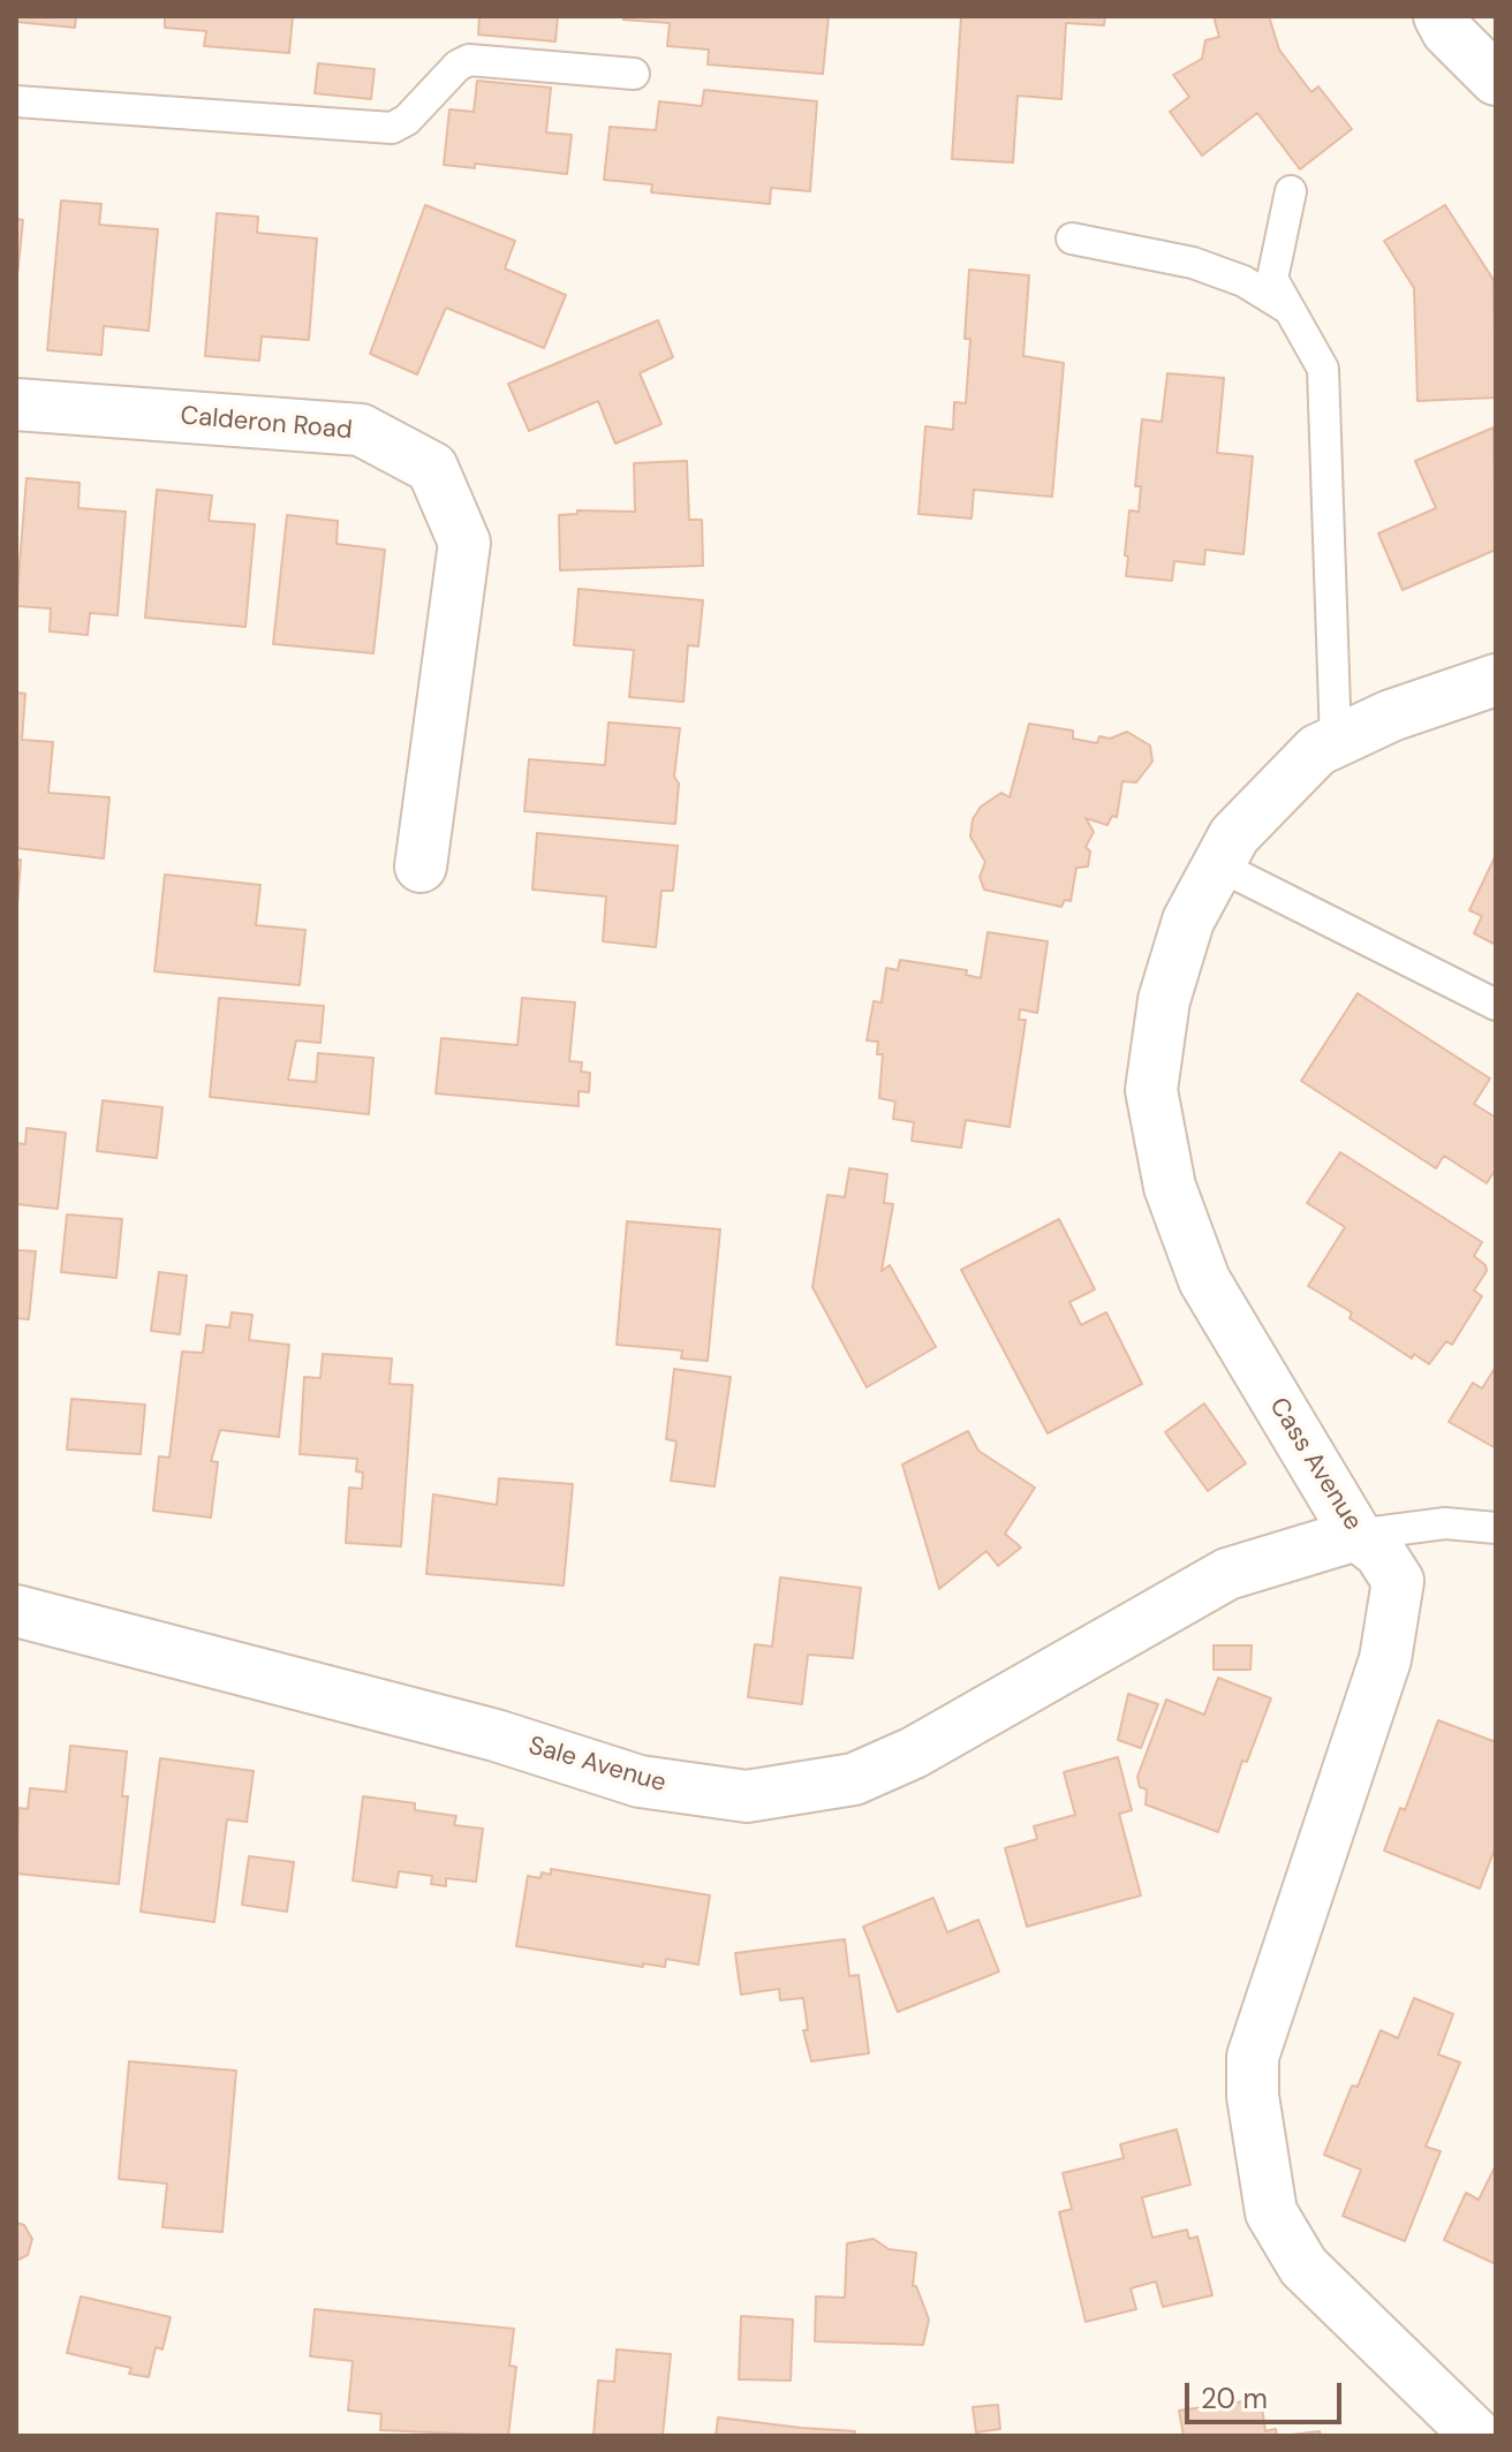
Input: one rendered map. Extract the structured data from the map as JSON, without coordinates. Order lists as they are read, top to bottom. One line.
{"streets":{"street":["Calderon Road","Cass Avenue","Sale Avenue"]},"crossings":[["Cass Avenue","Sale Avenue"]],"scale_bar":"20 m"}
